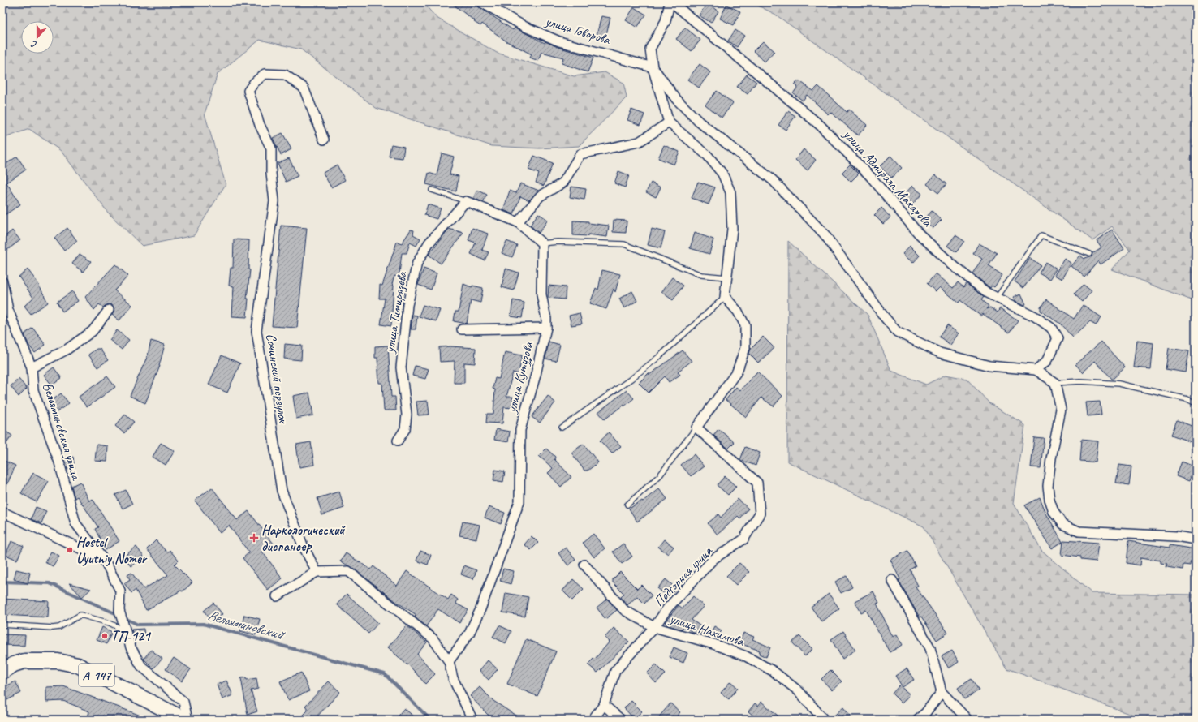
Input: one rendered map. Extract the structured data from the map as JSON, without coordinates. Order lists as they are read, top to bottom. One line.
{"streets":{"highway":["А-147"],"street":["улица Говорова","улица Адмирала Макарова","улица Тимирязева","улица Кутузова","Сочинский переулок","Вельяминовская улица","Подгорная улица","улица Нахимова"]},"crossings":[["Подгорная улица","улица Нахимова"]],"water":["Вельяминовский"],"places":{"health":["Наркологический диспансер"],"other":["Hostel Uyutniy Nomer","ТП-121"]},"north":"bottom"}
